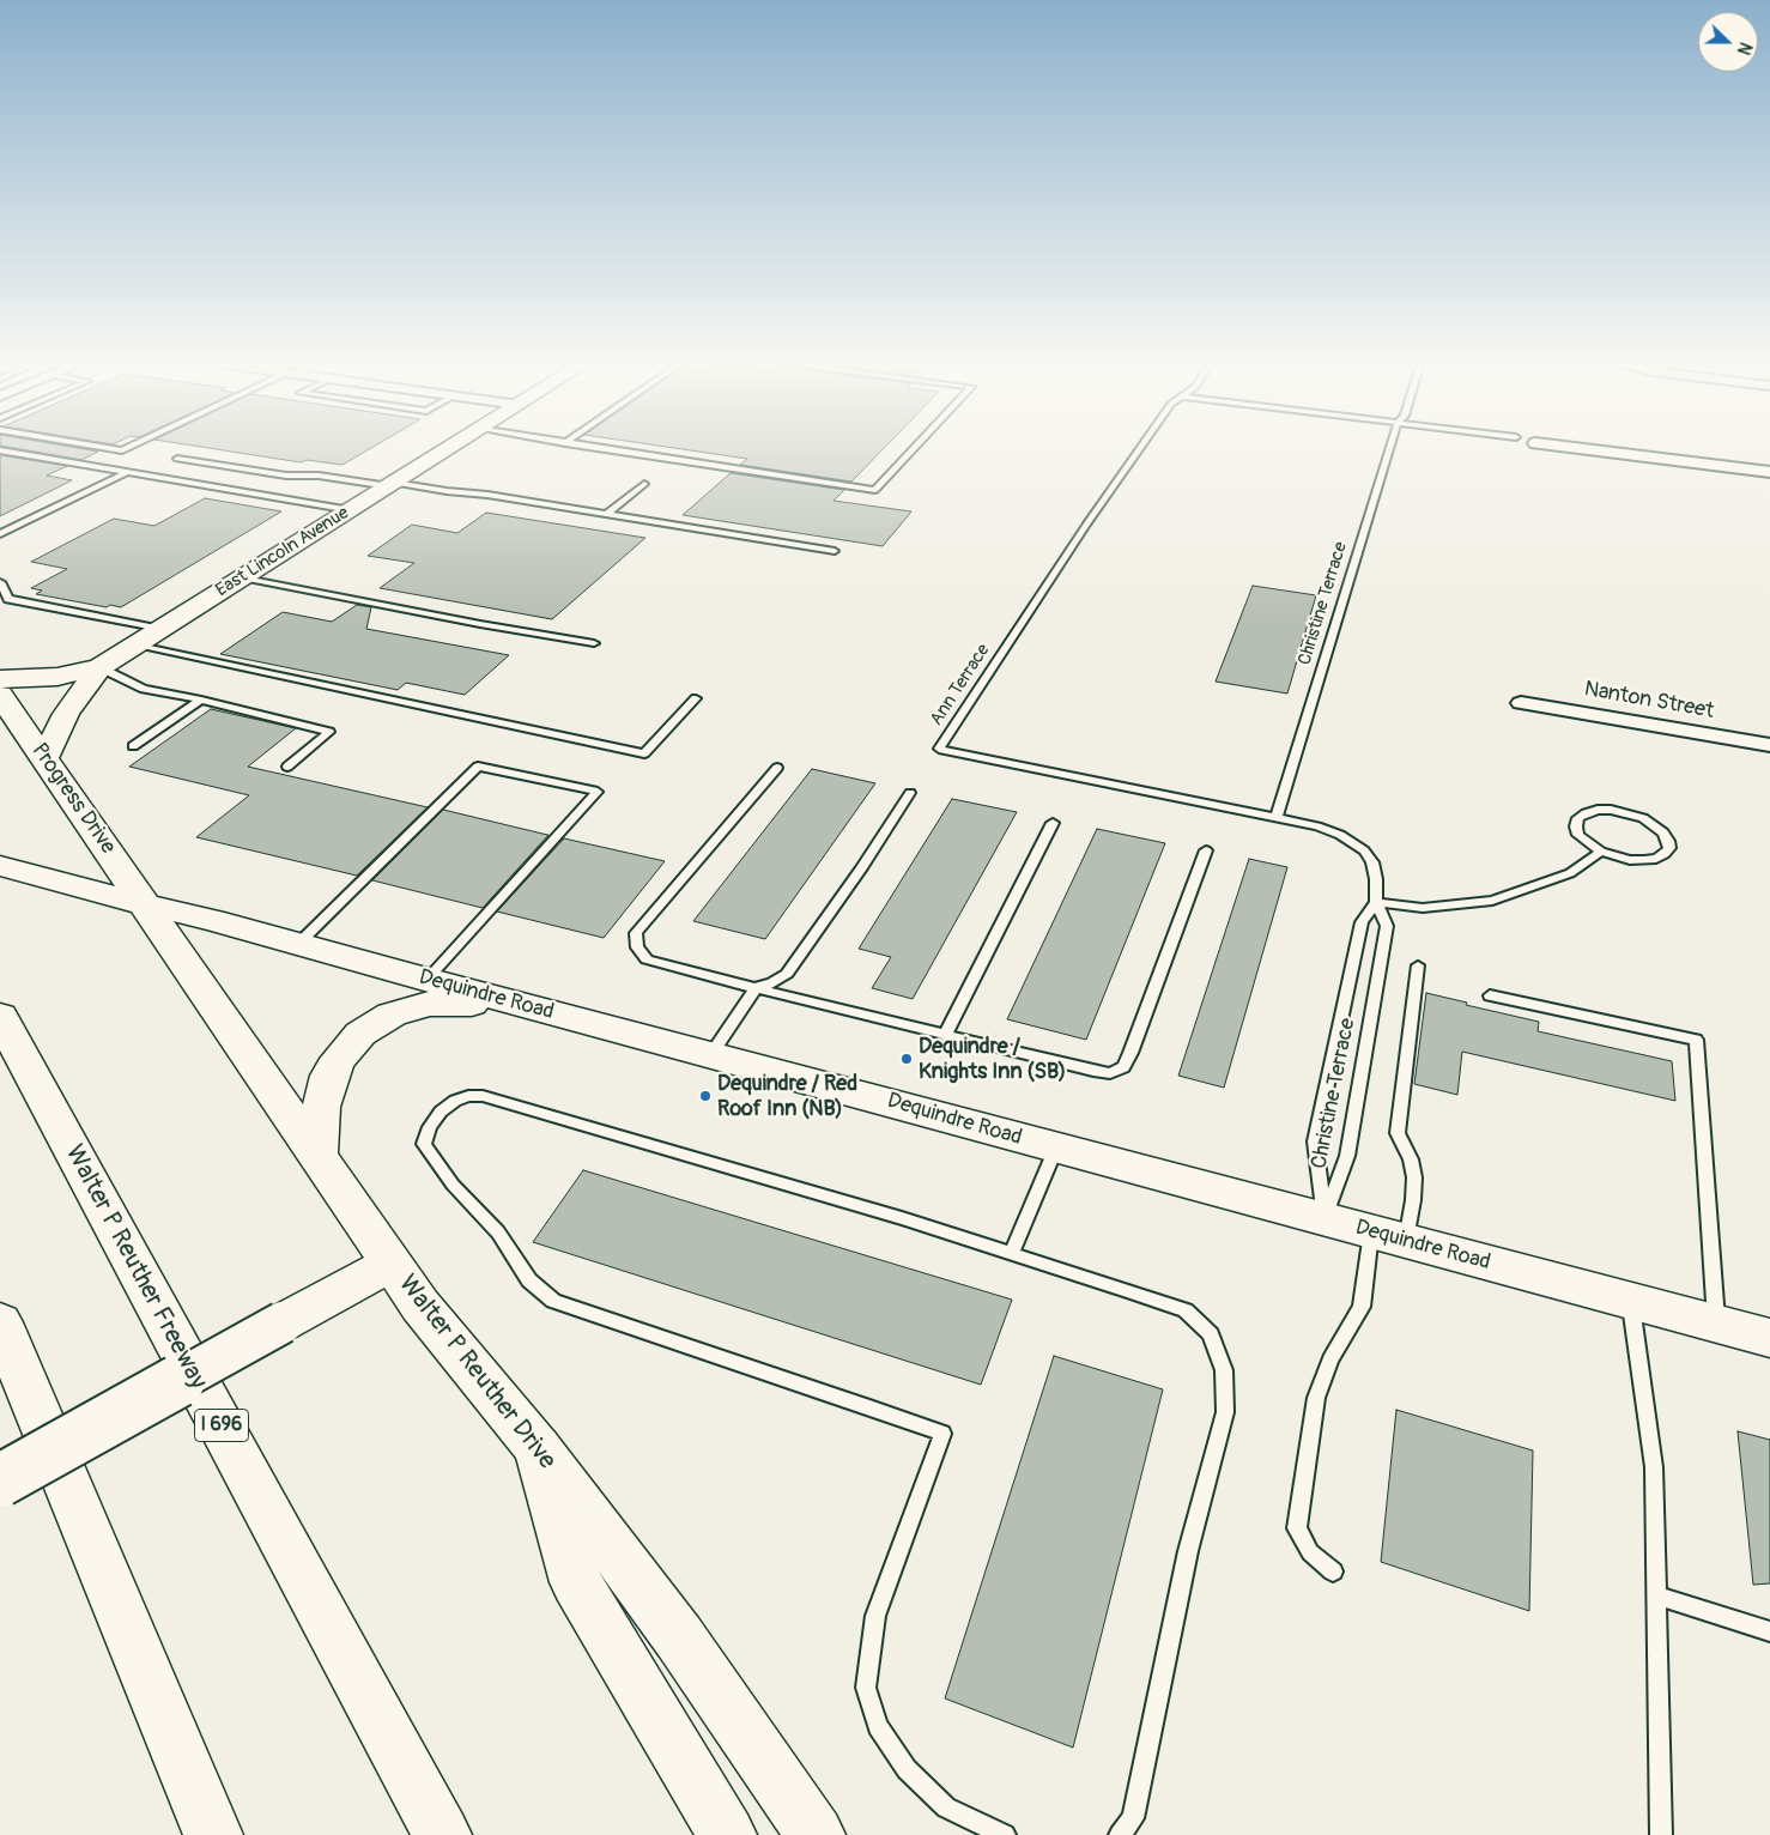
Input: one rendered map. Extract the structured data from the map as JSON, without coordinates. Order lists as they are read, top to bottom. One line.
{"streets":{"main road":["East Lincoln Avenue","Progress Drive","Dequindre Road","Walter P Reuther Freeway","Walter P Reuther Drive","I 696"],"street":["Nanton Street"],"lane":["Christine Terrace","Ann Terrace"]},"crossings":[["East Lincoln Avenue","Progress Drive"],["Christine Terrace","Ann Terrace"],["Christine Terrace","Dequindre Road"],["Progress Drive","Dequindre Road"],["Progress Drive","Walter P Reuther Drive"],["Dequindre Road","Walter P Reuther Drive"]],"places":["Dequindre / Knights Inn (SB)","Dequindre / Red Roof Inn (NB)"],"north":"right"}
